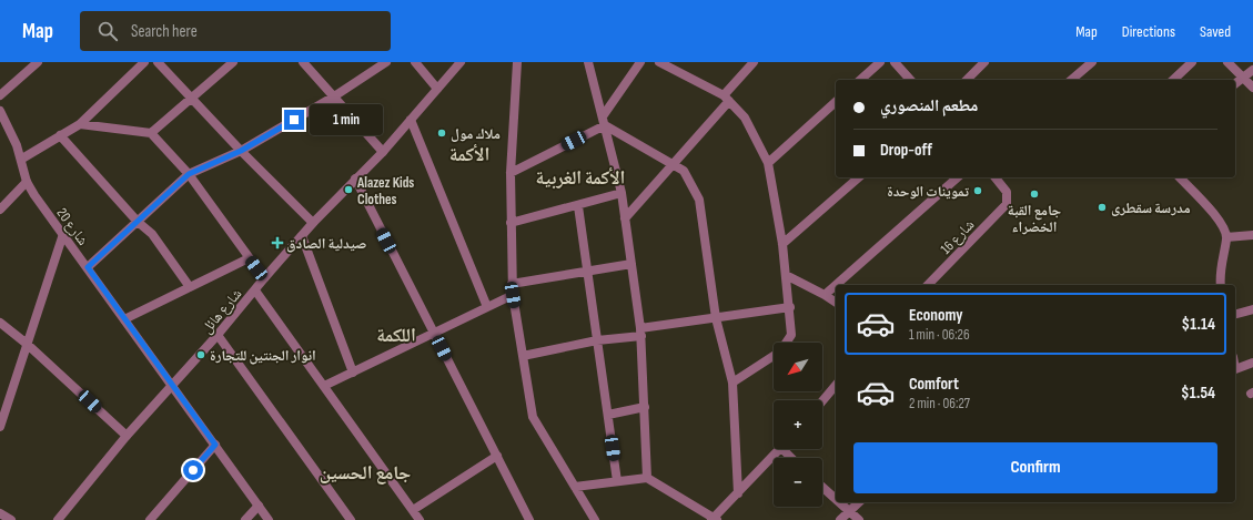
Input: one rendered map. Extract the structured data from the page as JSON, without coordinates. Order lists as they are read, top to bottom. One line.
{"streets":{"street":["شارع 20","شارع 16","شارع هائل"]},"crossings":[["شارع 20","شارع هائل"]],"districts":["الأكمة","الأكمة الغربية","اللكمة","جامع الحسين"],"places":{"other":["ملاك مول","Alazez Kids Clothes","تموينات الوحدة","جامع القبة الخضراء","مدرسة سقطرى","انوار الجنتين للتجارة"],"health":["صيدلية الصادق"]},"north":"bottom left","page":{"header":"Map","search":"Search here","nav":["Map","Directions","Saved"],"banner":["مطعم المنصوري","Drop-off"],"bubble":"1 min","list":[{"name":"Economy","note":"1 min · 06:26","value":"$1.14"},{"name":"Comfort","note":"2 min · 06:27","value":"$1.54"}],"map_buttons":["+","−"],"buttons":"Confirm"}}
